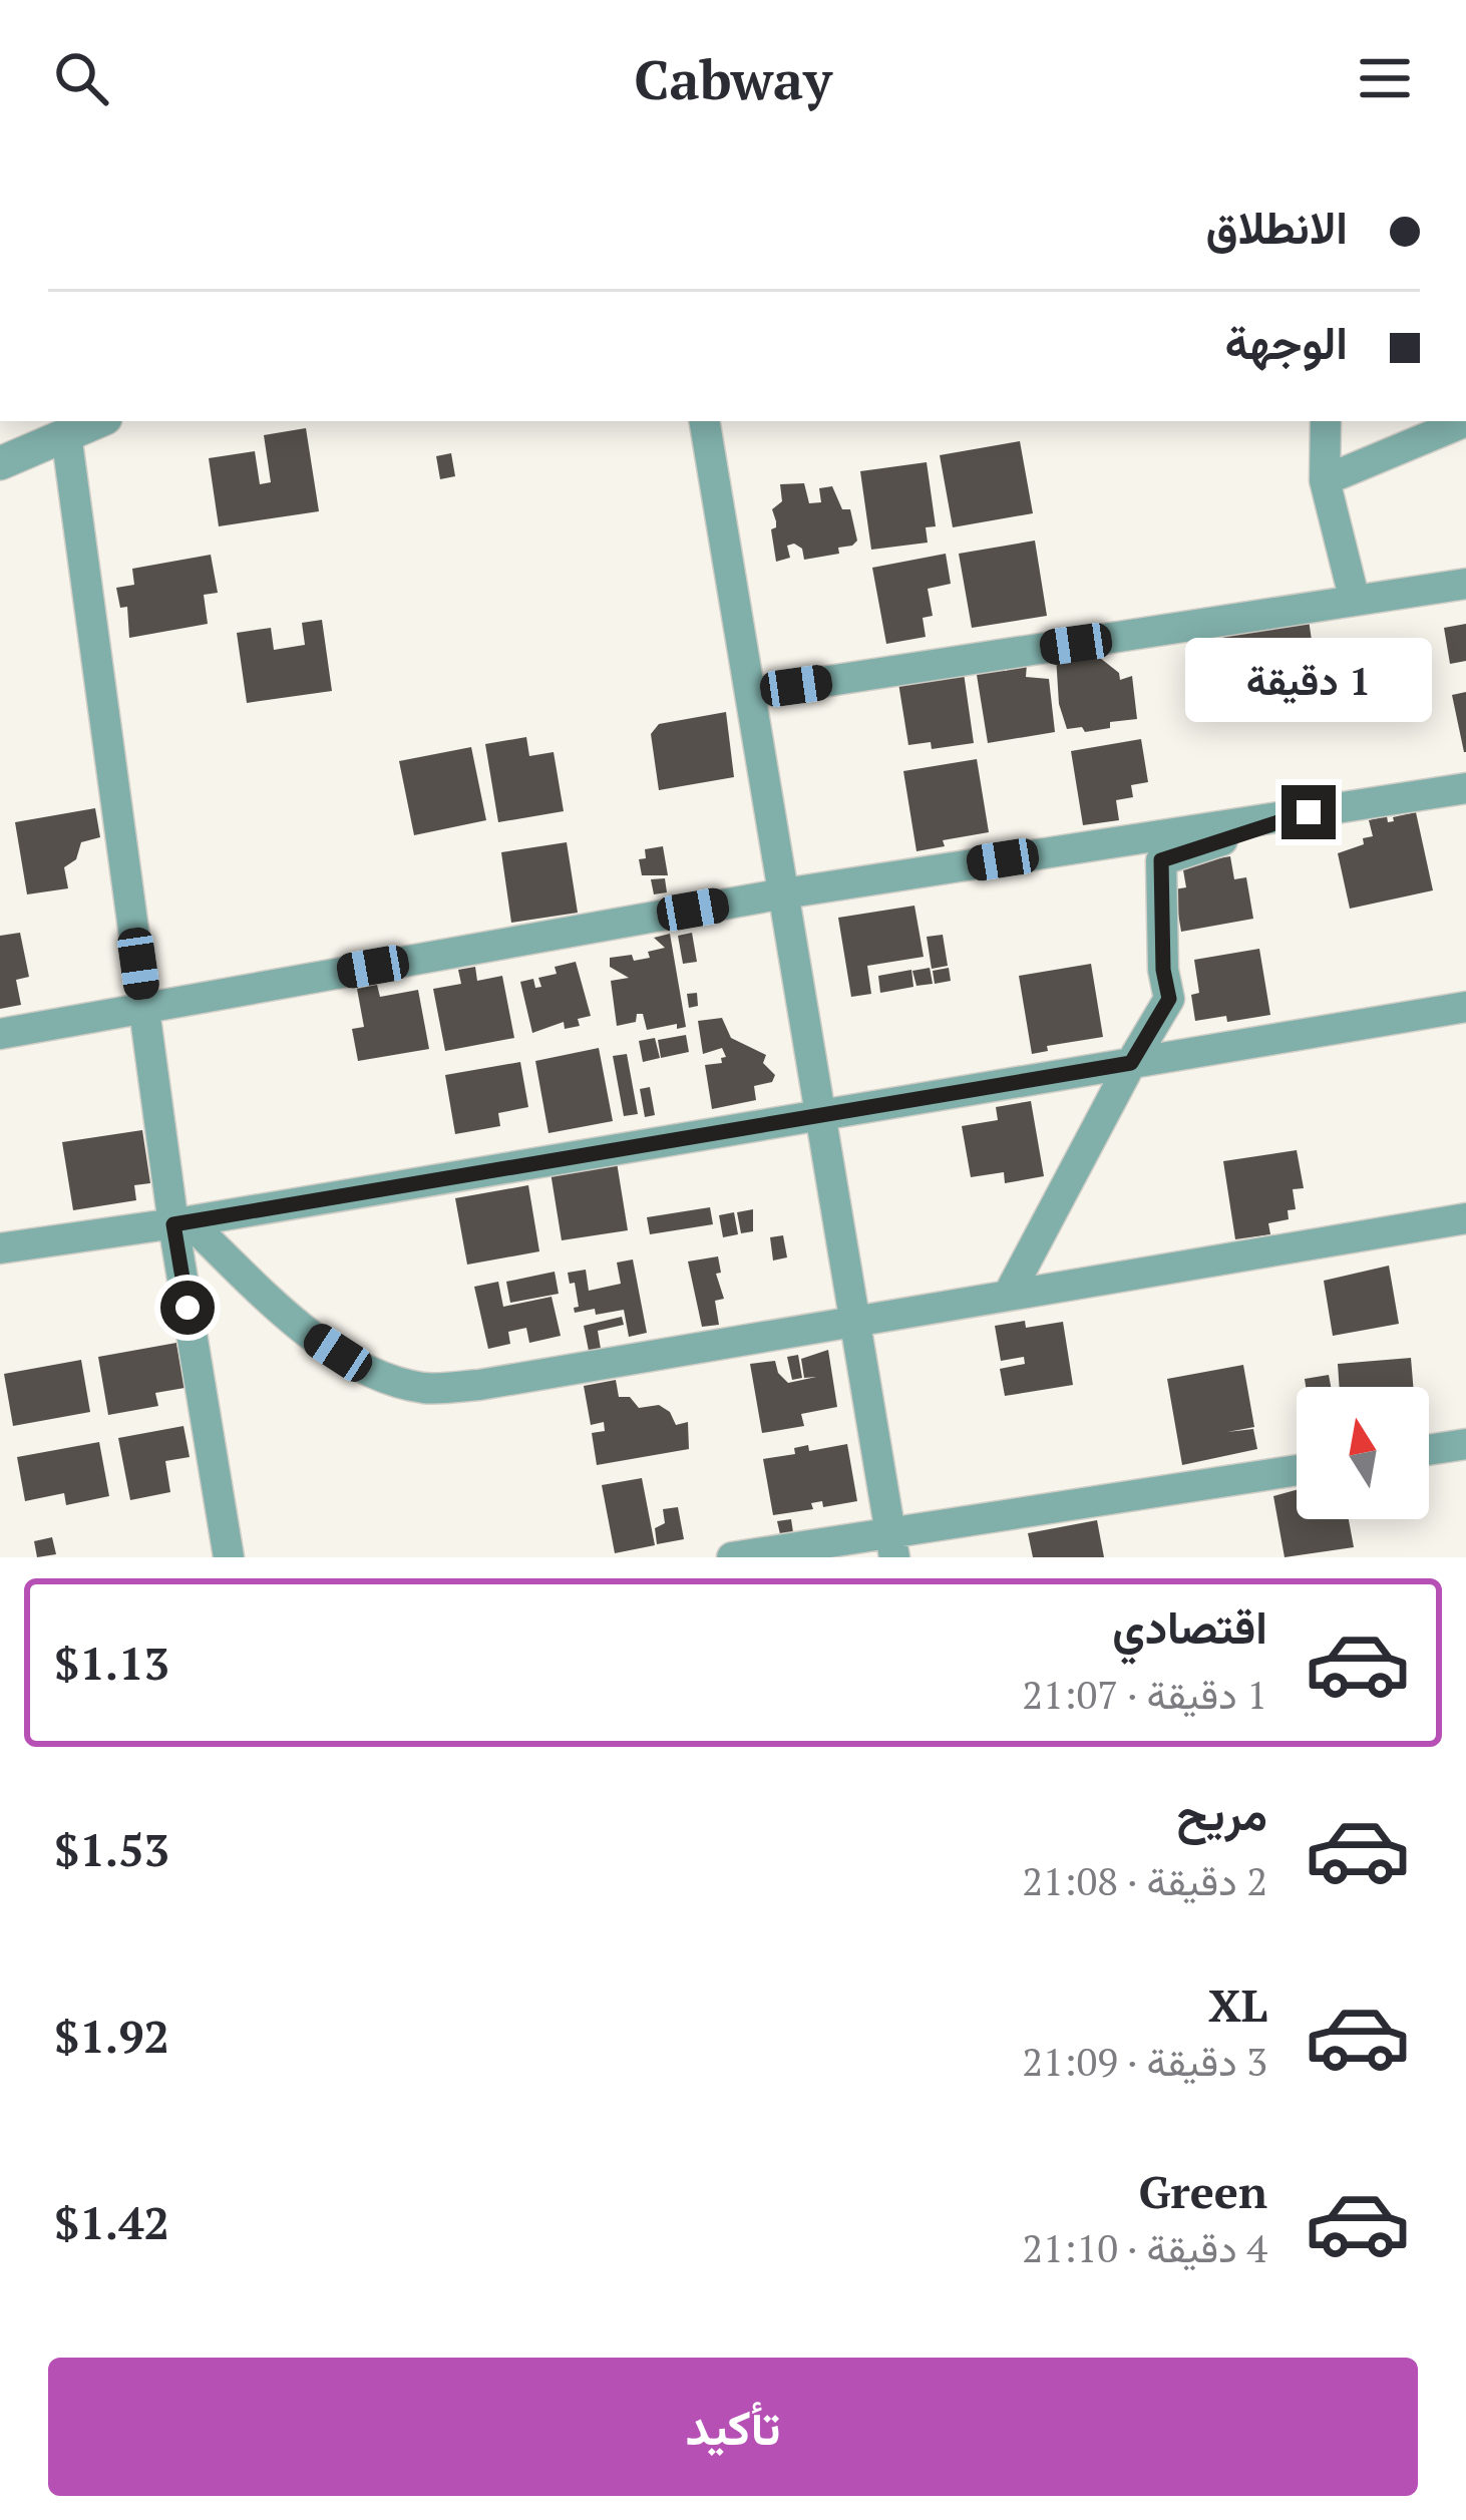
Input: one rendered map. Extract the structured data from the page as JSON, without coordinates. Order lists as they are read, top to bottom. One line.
{"north":"top","page":{"header":"Cabway","banner":["الانطلاق","الوجهة"],"bubble":"1 دقيقة","list":[{"name":"اقتصادي","note":"1 دقيقة · 21:07","value":"$1.13"},{"name":"مريح","note":"2 دقيقة · 21:08","value":"$1.53"},{"name":"XL","note":"3 دقيقة · 21:09","value":"$1.92"},{"name":"Green","note":"4 دقيقة · 21:10","value":"$1.42"}],"buttons":"تأكيد"}}
